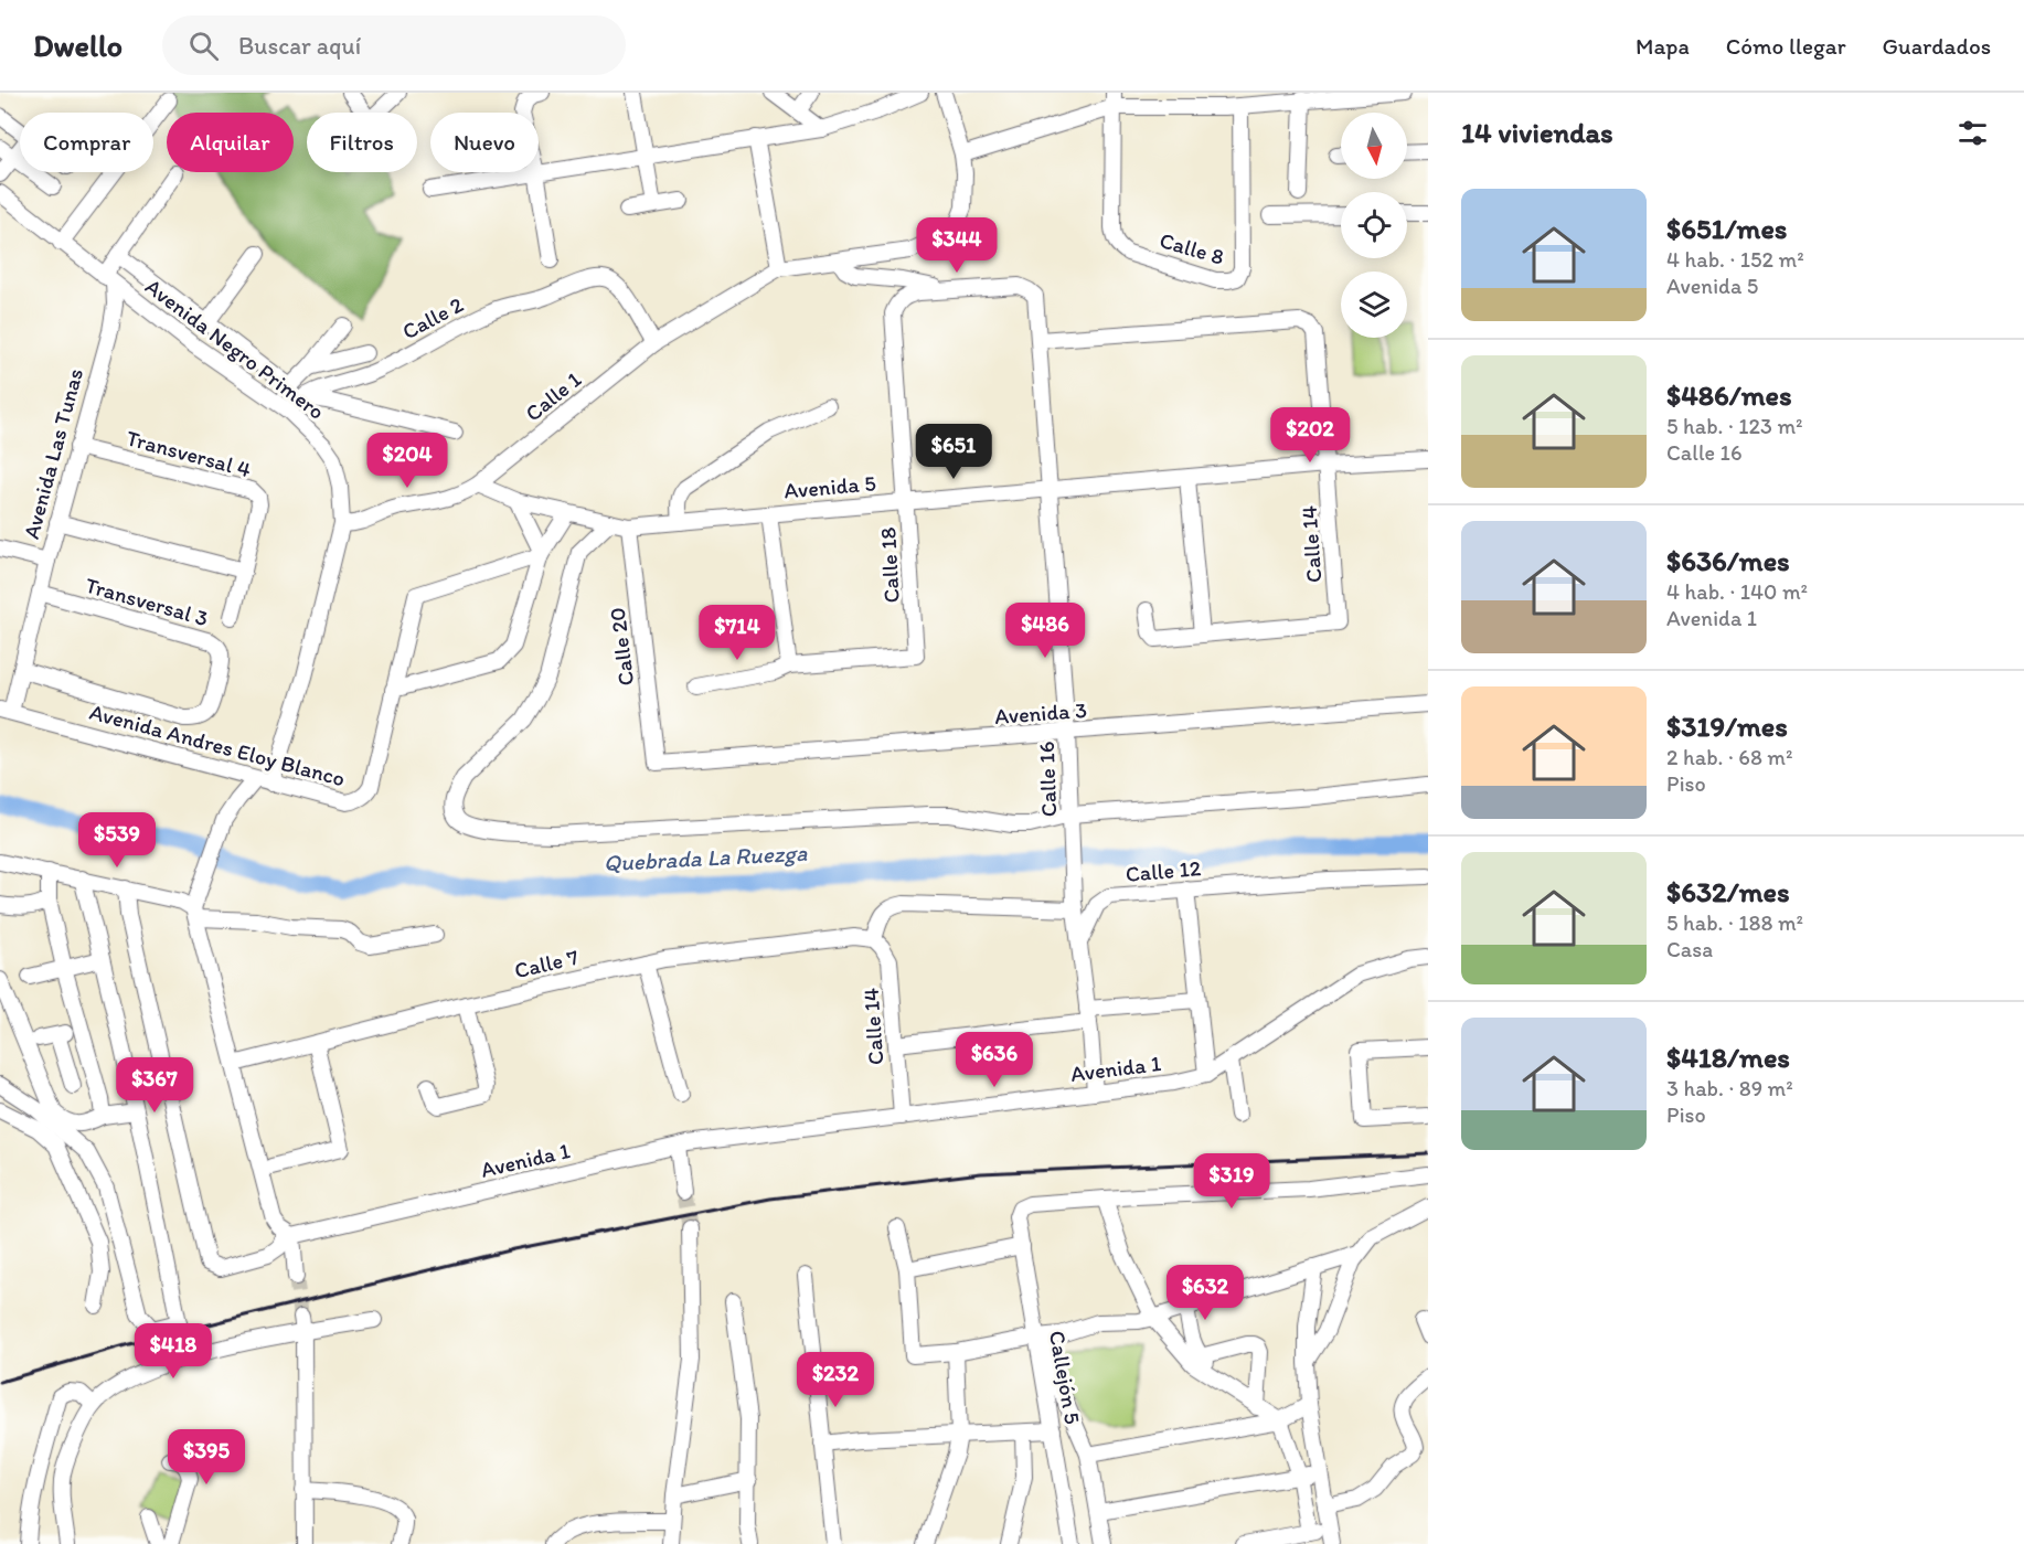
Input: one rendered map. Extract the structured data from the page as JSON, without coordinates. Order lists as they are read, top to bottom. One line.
{"streets":{"street":["Calle 8","Calle 2","Avenida Negro Primero","Calle 1","Avenida Las Tunas","Transversal 4","Avenida 5","Calle 14","Calle 18","Transversal 3","Calle 20","Avenida 3","Avenida Andres Eloy Blanco","Calle 16","Calle 12","Calle 7","Avenida 1","Callejón 5"]},"crossings":[["Calle 2","Avenida Negro Primero"],["Calle 2","Calle 1"],["Avenida Negro Primero","Calle 1"],["Avenida Negro Primero","Avenida Las Tunas"],["Avenida Negro Primero","Avenida Andres Eloy Blanco"],["Calle 1","Avenida 5"],["Avenida Las Tunas","Transversal 4"],["Avenida Las Tunas","Transversal 3"],["Avenida Las Tunas","Avenida Andres Eloy Blanco"],["Avenida 5","Calle 14"],["Avenida 5","Calle 18"],["Avenida 5","Calle 20"],["Avenida 5","Calle 16"],["Calle 14","Calle 16"],["Calle 14","Calle 7"],["Calle 14","Avenida 1"],["Calle 18","Calle 16"],["Calle 20","Avenida 3"],["Avenida 3","Calle 16"],["Calle 16","Calle 12"]],"water":["Quebrada La Ruezga"],"north":"bottom","page":{"header":"Dwello","search":"Buscar aquí","nav":["Mapa","Cómo llegar","Guardados"],"heading":"14 viviendas","chip":["Comprar","Alquilar","Filtros","Nuevo"],"list":[{"name":"$651/mes","note":"4 hab. · 152 m² · Avenida 5"},{"name":"$486/mes","note":"5 hab. · 123 m² · Calle 16"},{"name":"$636/mes","note":"4 hab. · 140 m² · Avenida 1"},{"name":"$319/mes","note":"2 hab. · 68 m² · Piso"},{"name":"$632/mes","note":"5 hab. · 188 m² · Casa"},{"name":"$418/mes","note":"3 hab. · 89 m² · Piso"}],"price":["$344","$202","$651","$204","$486","$714","$539","$636","$367","$319","$632","$418","$232","$395"]}}
